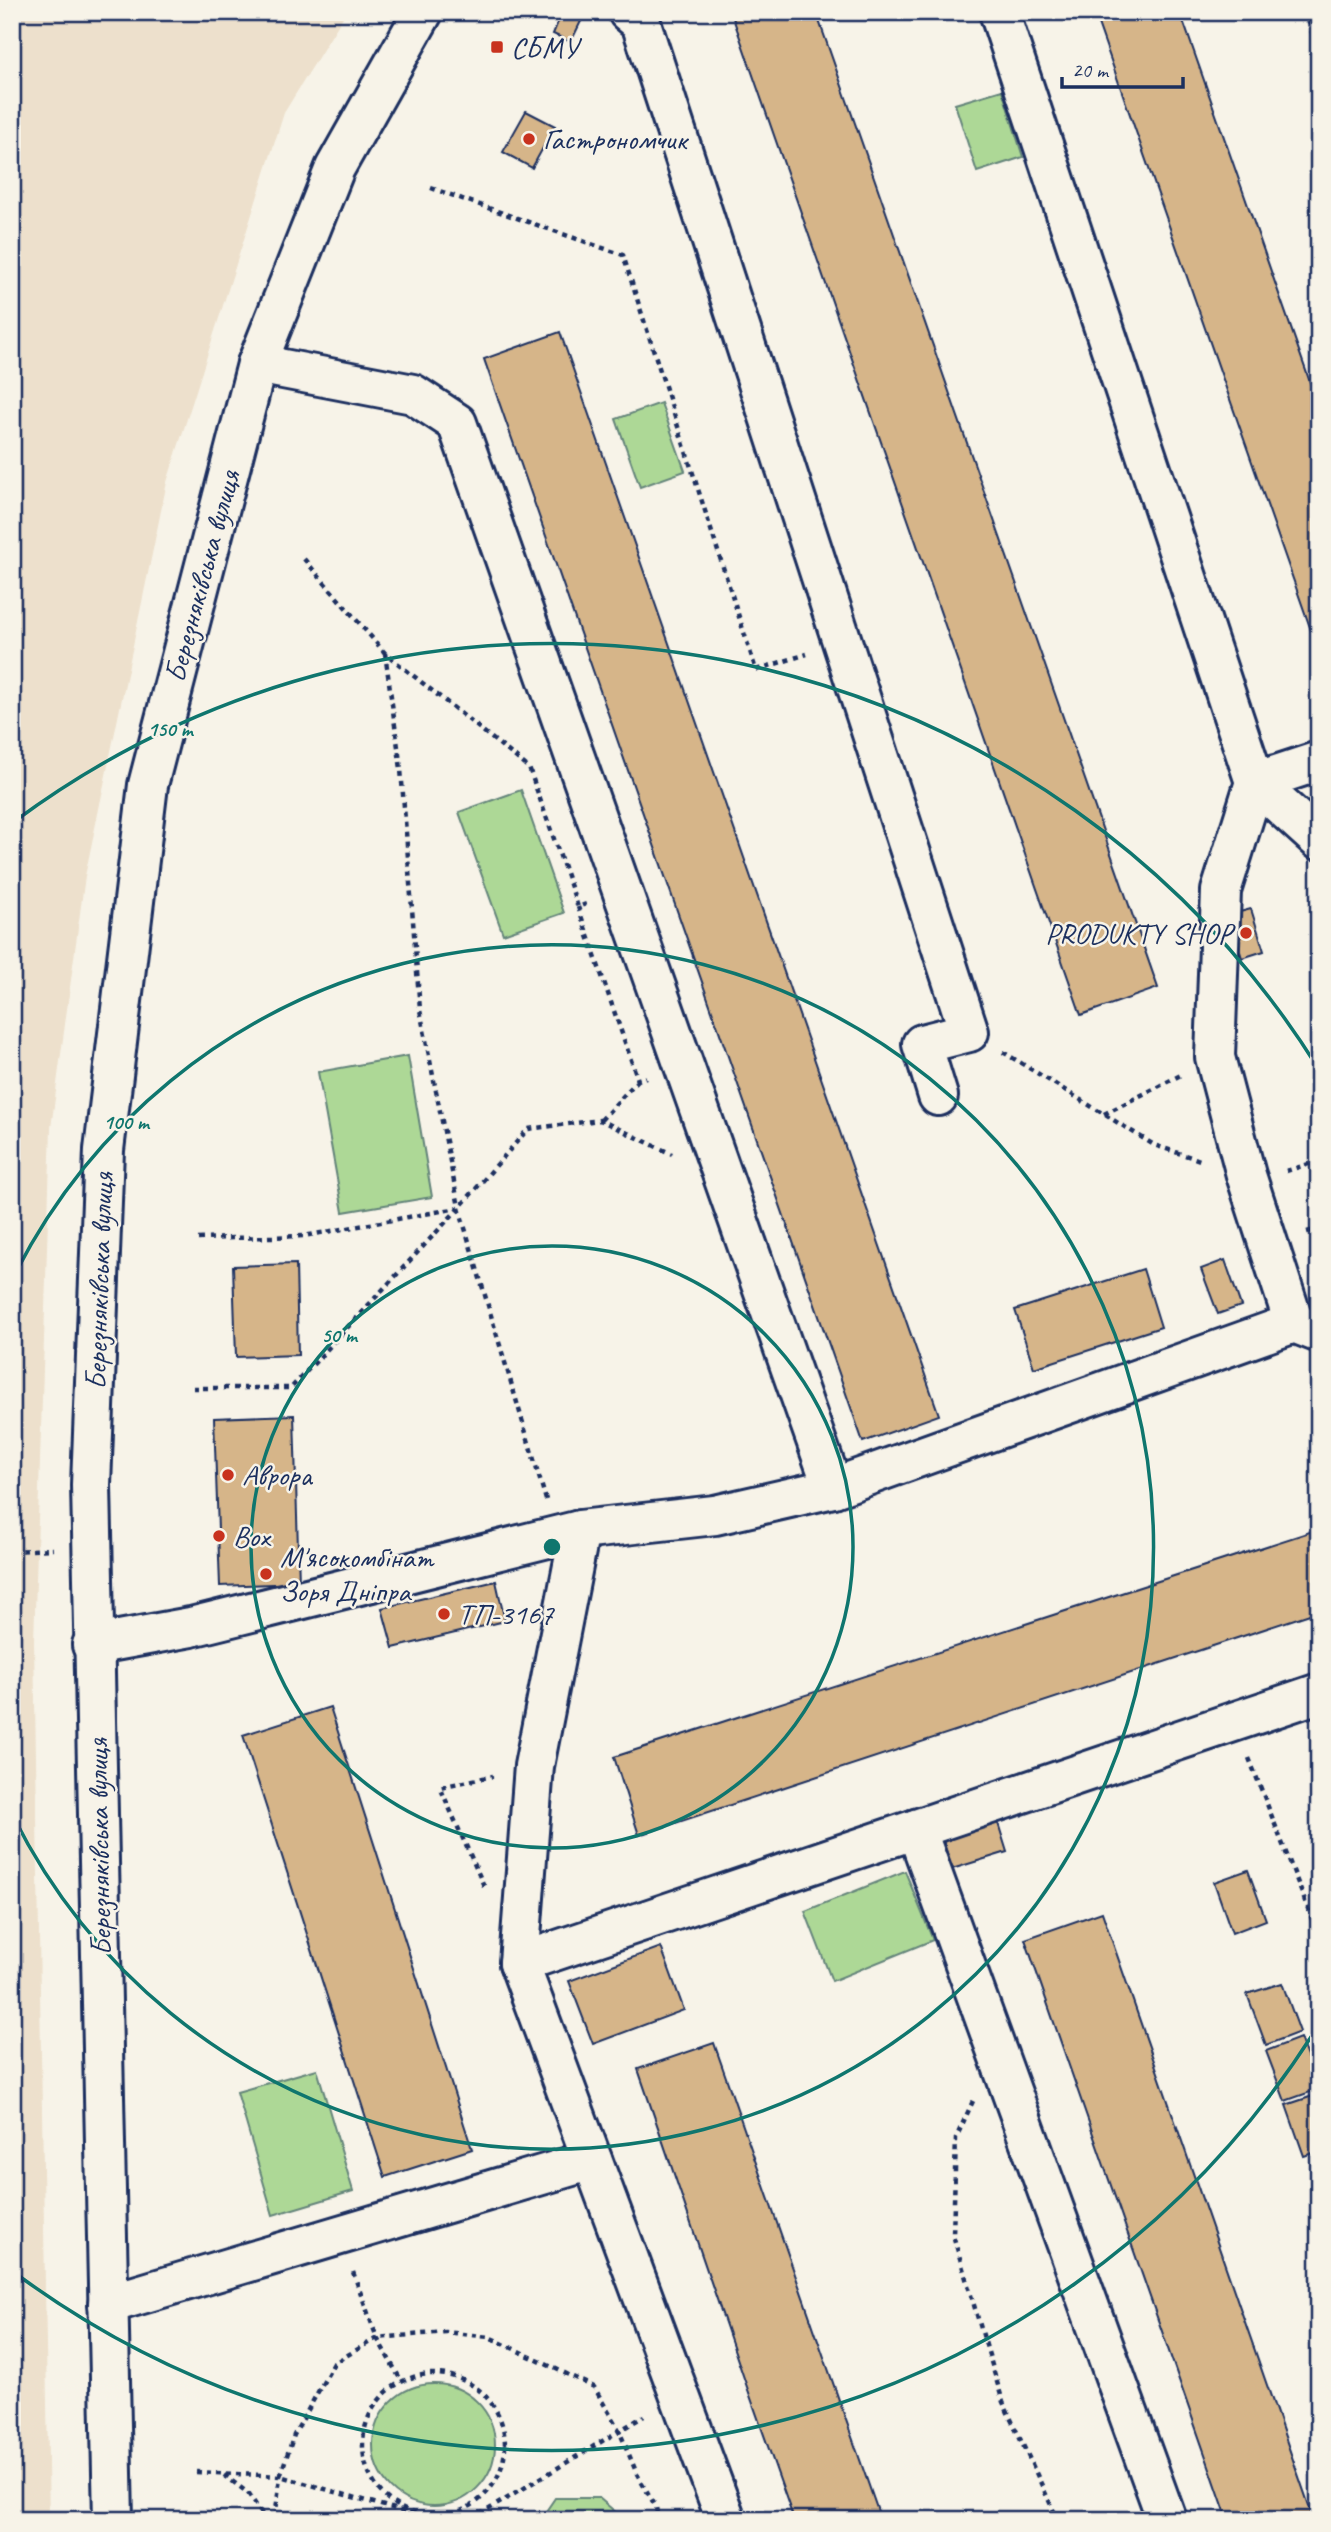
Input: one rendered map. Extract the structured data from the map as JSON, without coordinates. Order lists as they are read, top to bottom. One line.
{"streets":{"street":["Березняківська вулиця"]},"places":{"transit":["СБМУ"],"other":["Гастрономчик","PRODUKTY SHOP","Аврора","Box","М'ясокомбінат Зоря Дніпра","ТП-3167"]},"scale_bar":"20 m","rings":["150 m","100 m","50 m"]}
